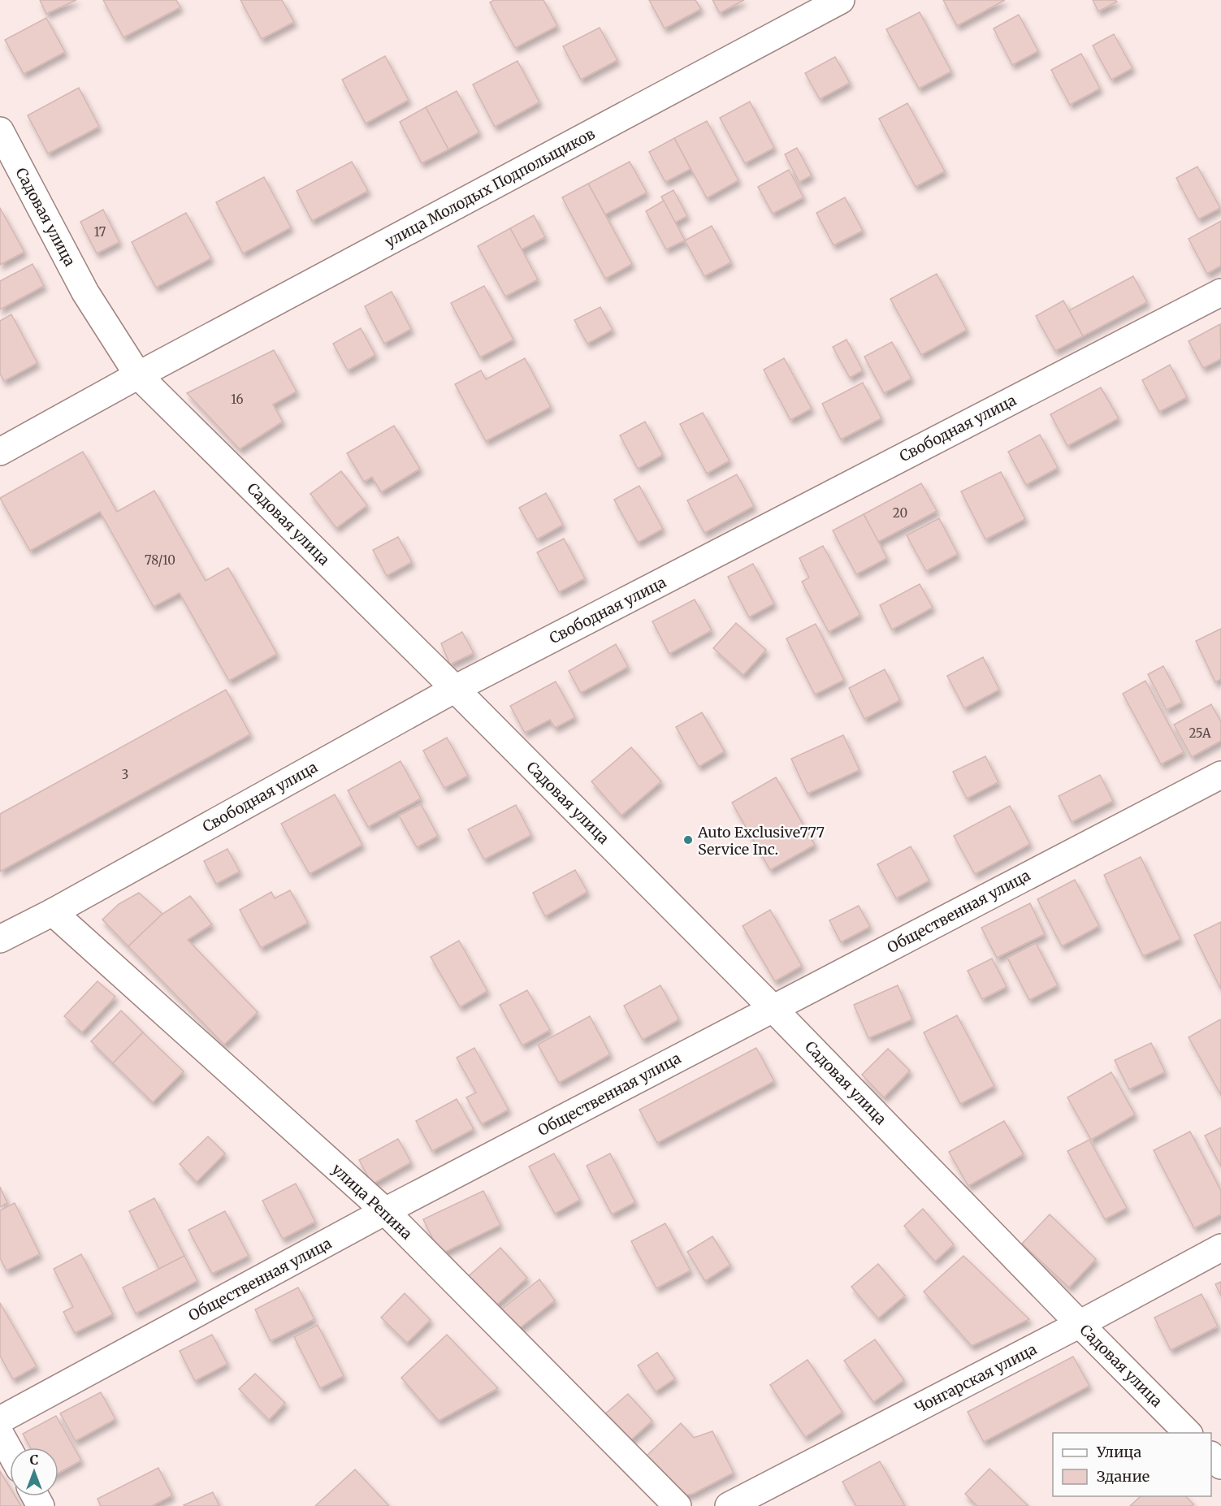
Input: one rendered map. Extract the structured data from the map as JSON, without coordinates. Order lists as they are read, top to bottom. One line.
{"streets":{"street":["улица Молодых Подпольщиков","Садовая улица","Свободная улица","Общественная улица","улица Репина","Чонгарская улица"]},"crossings":[["улица Молодых Подпольщиков","Садовая улица"],["Садовая улица","Свободная улица"],["Садовая улица","Общественная улица"],["Садовая улица","Чонгарская улица"],["Свободная улица","улица Репина"],["Общественная улица","улица Репина"]],"places":["Auto Exclusive777 Service Inc."],"house_numbers":["17","16","20","78/10","25А","3"],"legend":["Улица","Здание"],"north":"top"}
